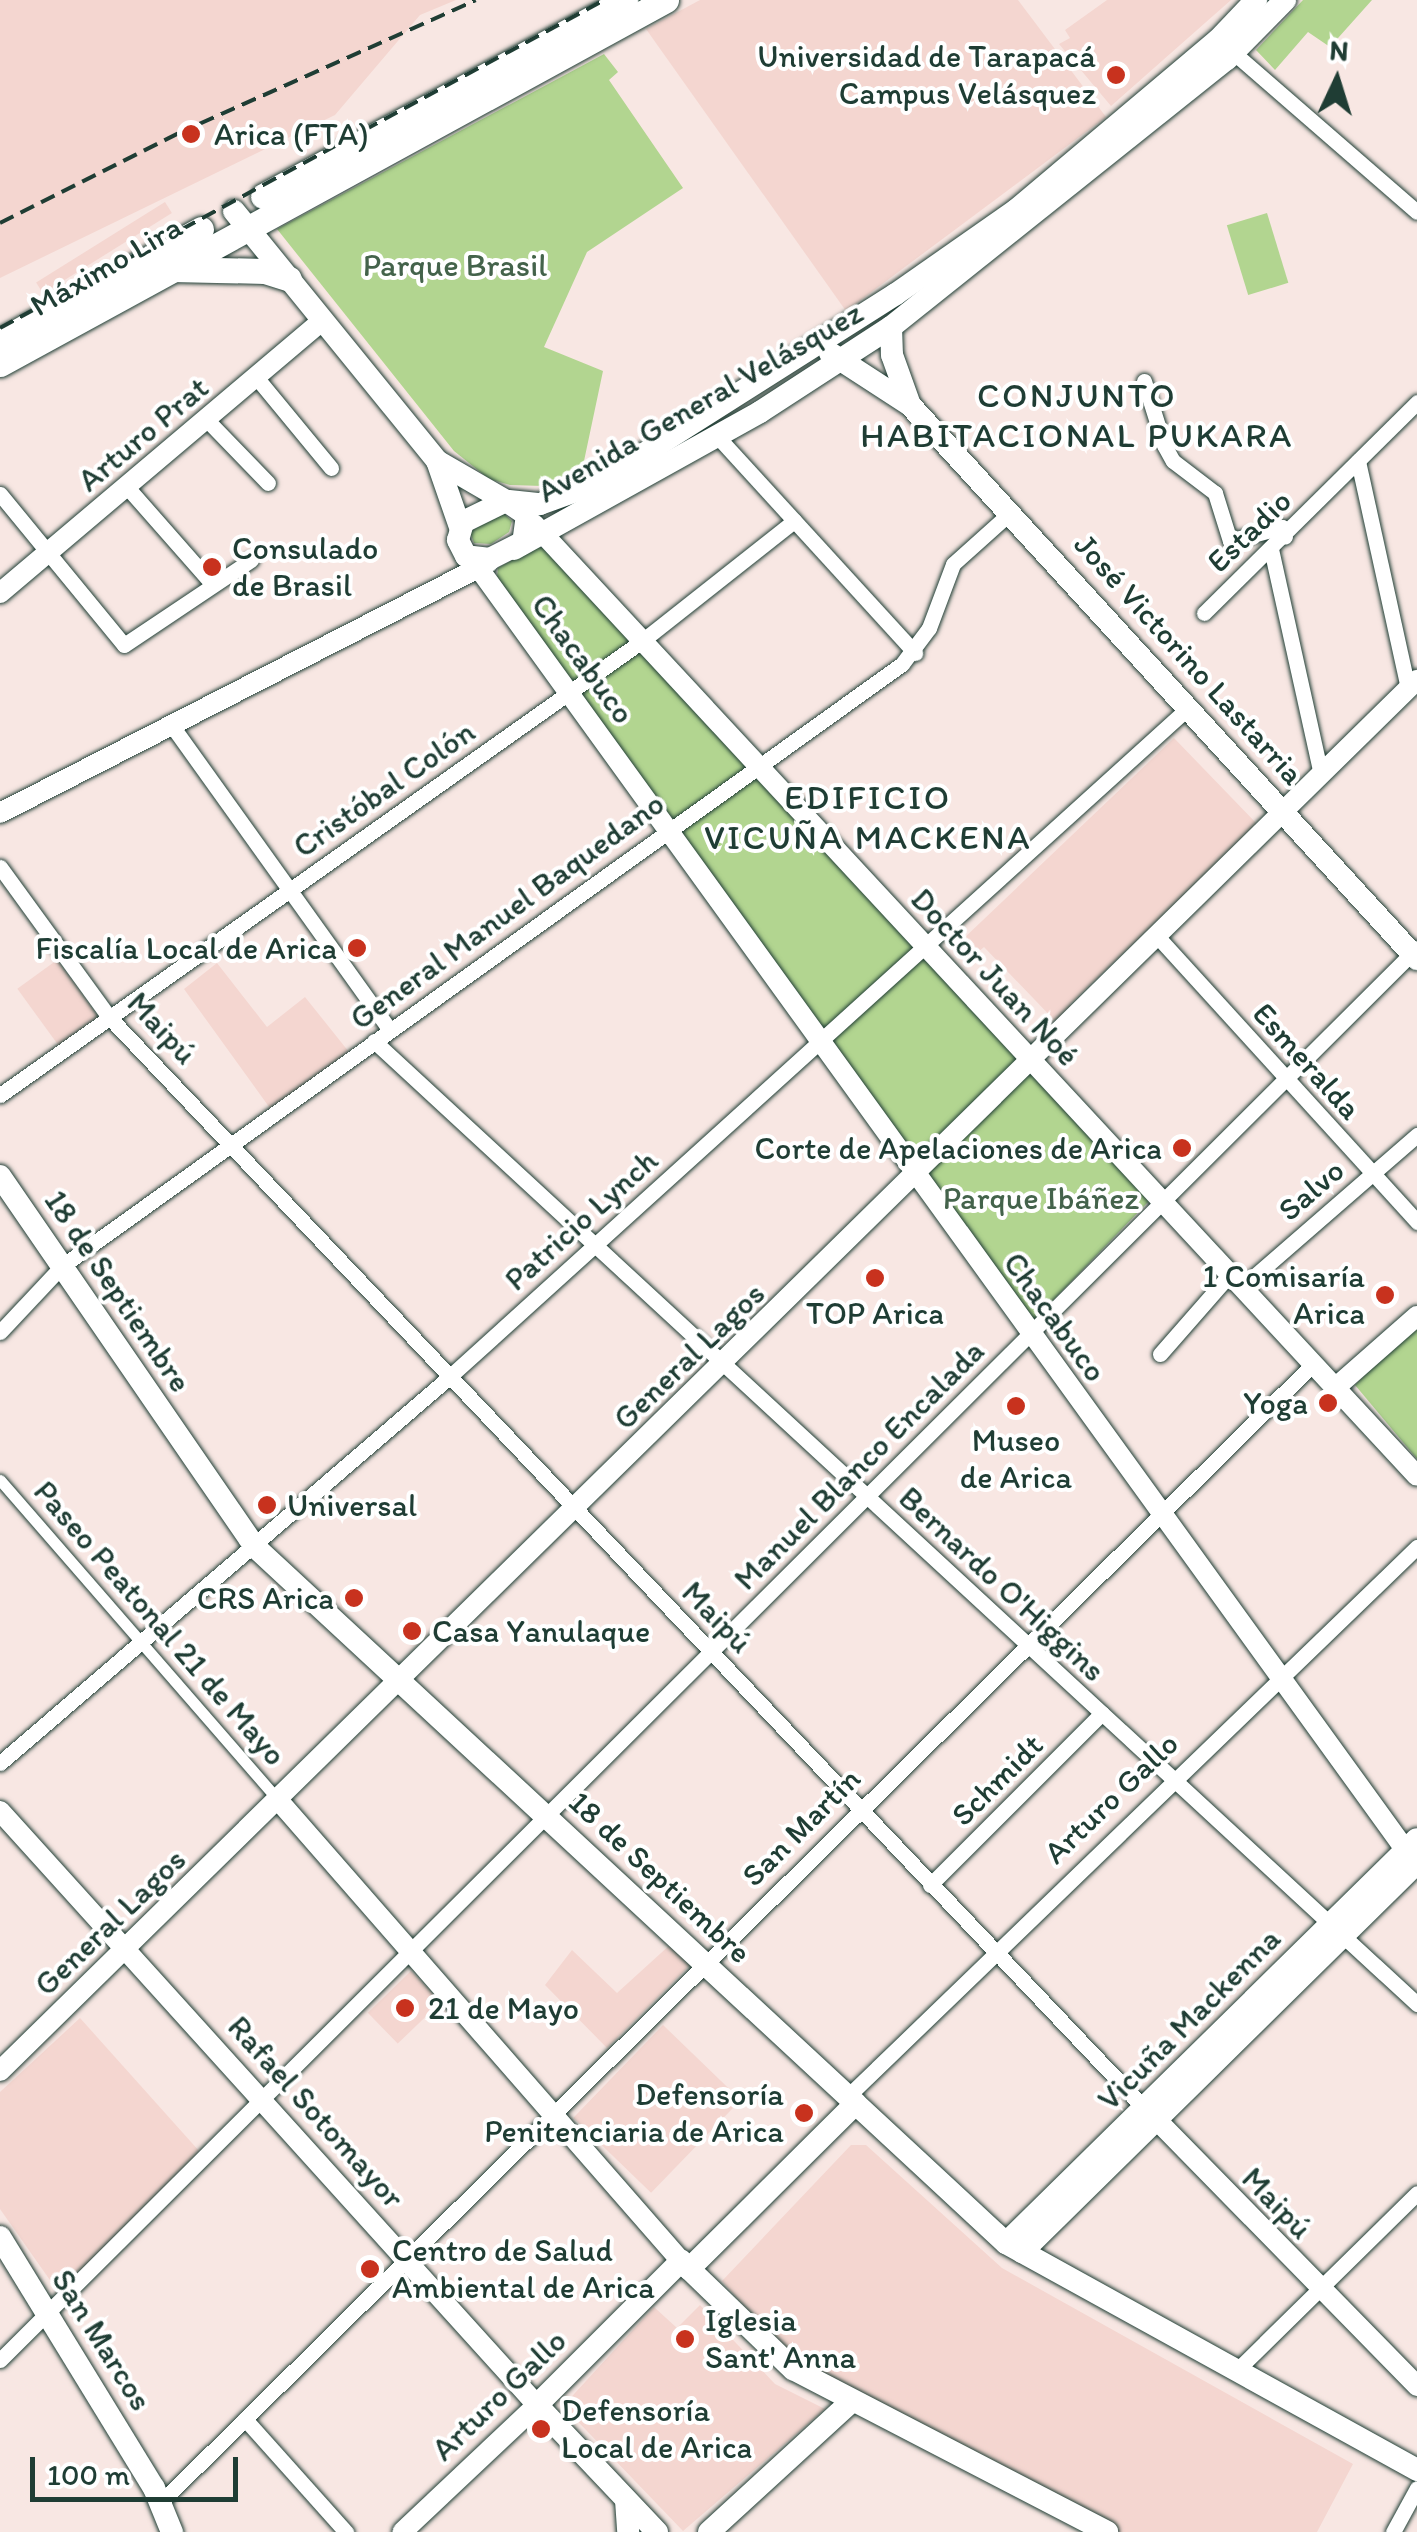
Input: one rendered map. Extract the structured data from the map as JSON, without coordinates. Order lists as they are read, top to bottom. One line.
{"streets":{"main road":["Máximo Lira","Avenida General Velásquez","José Victorino Lastarria","18 de Septiembre","Arturo Gallo","Vicuña Mackenna","Rafael Sotomayor","San Marcos"],"street":["Arturo Prat","Estadio","Chacabuco","Cristóbal Colón","General Manuel Baquedano","Doctor Juan Noé","Maipú","Esmeralda","Salvo","Patricio Lynch","General Lagos","Manuel Blanco Encalada","Bernardo O'Higgins","Paseo Peatonal 21 de Mayo","Schmidt","San Martín"]},"crossings":[["Avenida General Velásquez","Chacabuco"],["Avenida General Velásquez","José Victorino Lastarria"],["Avenida General Velásquez","Doctor Juan Noé"],["Chacabuco","Cristóbal Colón"],["Chacabuco","General Manuel Baquedano"],["Chacabuco","Patricio Lynch"],["Chacabuco","General Lagos"],["Chacabuco","Manuel Blanco Encalada"],["Chacabuco","Arturo Gallo"],["Chacabuco","San Martín"],["Chacabuco","Vicuña Mackenna"],["José Victorino Lastarria","Patricio Lynch"],["José Victorino Lastarria","General Lagos"],["José Victorino Lastarria","Manuel Blanco Encalada"],["Cristóbal Colón","Doctor Juan Noé"],["Cristóbal Colón","Maipú"],["General Manuel Baquedano","Doctor Juan Noé"],["General Manuel Baquedano","Maipú"],["General Manuel Baquedano","18 de Septiembre"],["General Manuel Baquedano","Bernardo O'Higgins"],["Doctor Juan Noé","Salvo"],["Doctor Juan Noé","Patricio Lynch"],["Doctor Juan Noé","General Lagos"],["Doctor Juan Noé","Manuel Blanco Encalada"],["Doctor Juan Noé","San Martín"],["Maipú","Patricio Lynch"],["Maipú","General Lagos"],["Maipú","Manuel Blanco Encalada"],["Maipú","Schmidt"],["Maipú","Arturo Gallo"],["Maipú","San Martín"],["Maipú","Vicuña Mackenna"],["Esmeralda","Salvo"],["Esmeralda","General Lagos"],["Esmeralda","Manuel Blanco Encalada"],["Patricio Lynch","18 de Septiembre"],["Patricio Lynch","Bernardo O'Higgins"],["Patricio Lynch","Paseo Peatonal 21 de Mayo"],["18 de Septiembre","General Lagos"],["18 de Septiembre","Manuel Blanco Encalada"],["18 de Septiembre","Arturo Gallo"],["18 de Septiembre","San Martín"],["18 de Septiembre","Vicuña Mackenna"],["General Lagos","Bernardo O'Higgins"],["General Lagos","Paseo Peatonal 21 de Mayo"],["General Lagos","Rafael Sotomayor"],["Manuel Blanco Encalada","Bernardo O'Higgins"],["Manuel Blanco Encalada","Rafael Sotomayor"],["Manuel Blanco Encalada","San Marcos"],["Bernardo O'Higgins","Schmidt"],["Bernardo O'Higgins","Arturo Gallo"],["Bernardo O'Higgins","San Martín"],["Bernardo O'Higgins","Vicuña Mackenna"],["Arturo Gallo","Rafael Sotomayor"],["San Martín","Rafael Sotomayor"],["San Martín","San Marcos"]],"districts":["CONJUNTO HABITACIONAL PUKARA","EDIFICIO VICUÑA MACKENA"],"parks":["Parque Brasil","Parque Ibáñez"],"places":["Universidad de Tarapacá Campus Velásquez","Arica (FTA)","Consulado de Brasil","Fiscalía Local de Arica","Corte de Apelaciones de Arica","TOP Arica","1 Comisaría Arica","Yoga","Museo de Arica","Universal","CRS Arica","Casa Yanulaque","21 de Mayo","Defensoría Penitenciaria de Arica","Centro de Salud Ambiental de Arica","Iglesia Sant' Anna","Defensoría Local de Arica"],"scale_bar":"100 m","north":"top"}
